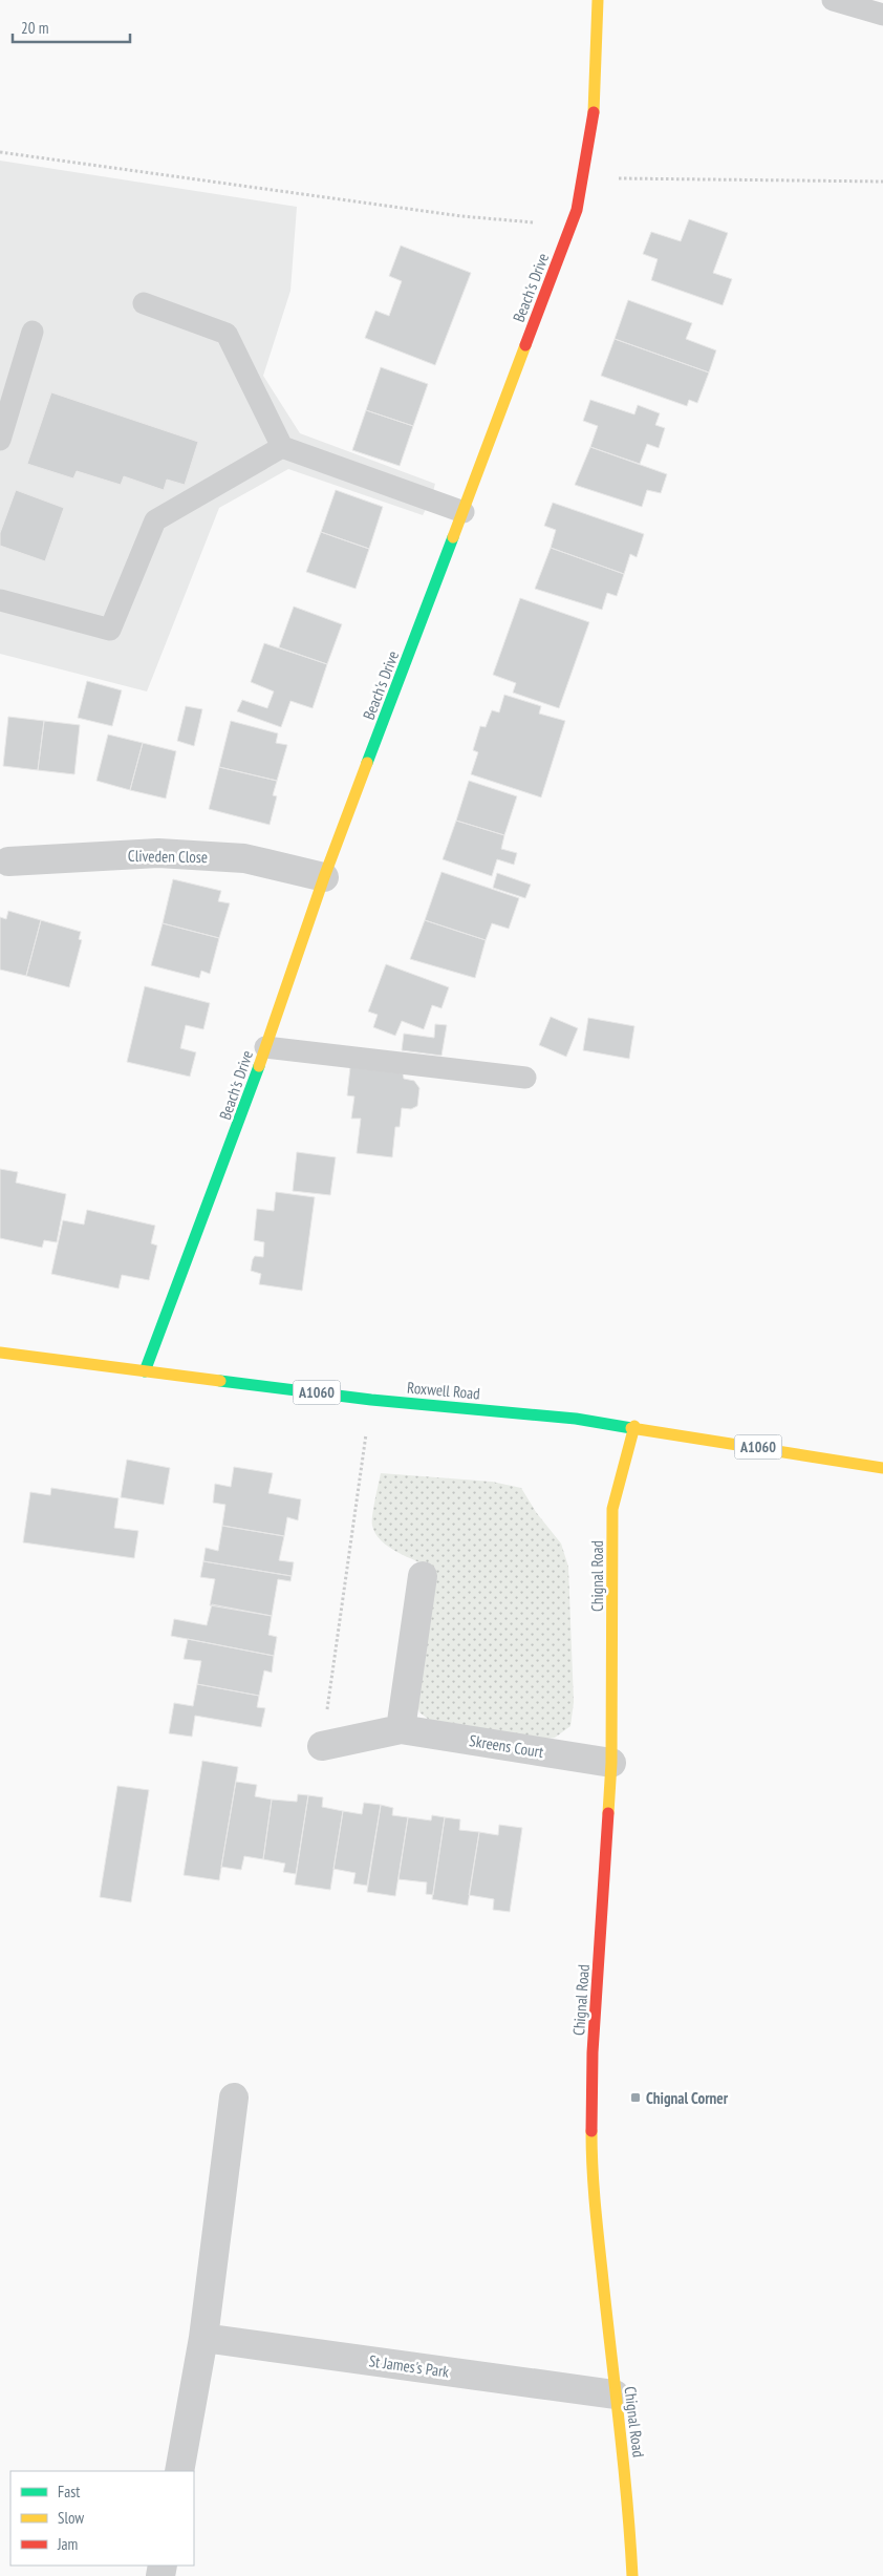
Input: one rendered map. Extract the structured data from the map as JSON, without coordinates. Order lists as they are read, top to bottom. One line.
{"streets":{"street":["Beach's Drive","Cliveden Close","Roxwell Road","A1060","Chignal Road","Skreens Court","St James's Park"]},"crossings":[["Beach's Drive","Cliveden Close"],["Beach's Drive","Roxwell Road"],["Roxwell Road","Chignal Road"],["Chignal Road","Skreens Court"],["Chignal Road","St James's Park"]],"places":{"transit":["Chignal Corner"]},"legend":["Fast","Slow","Jam"],"scale_bar":"20 m"}
